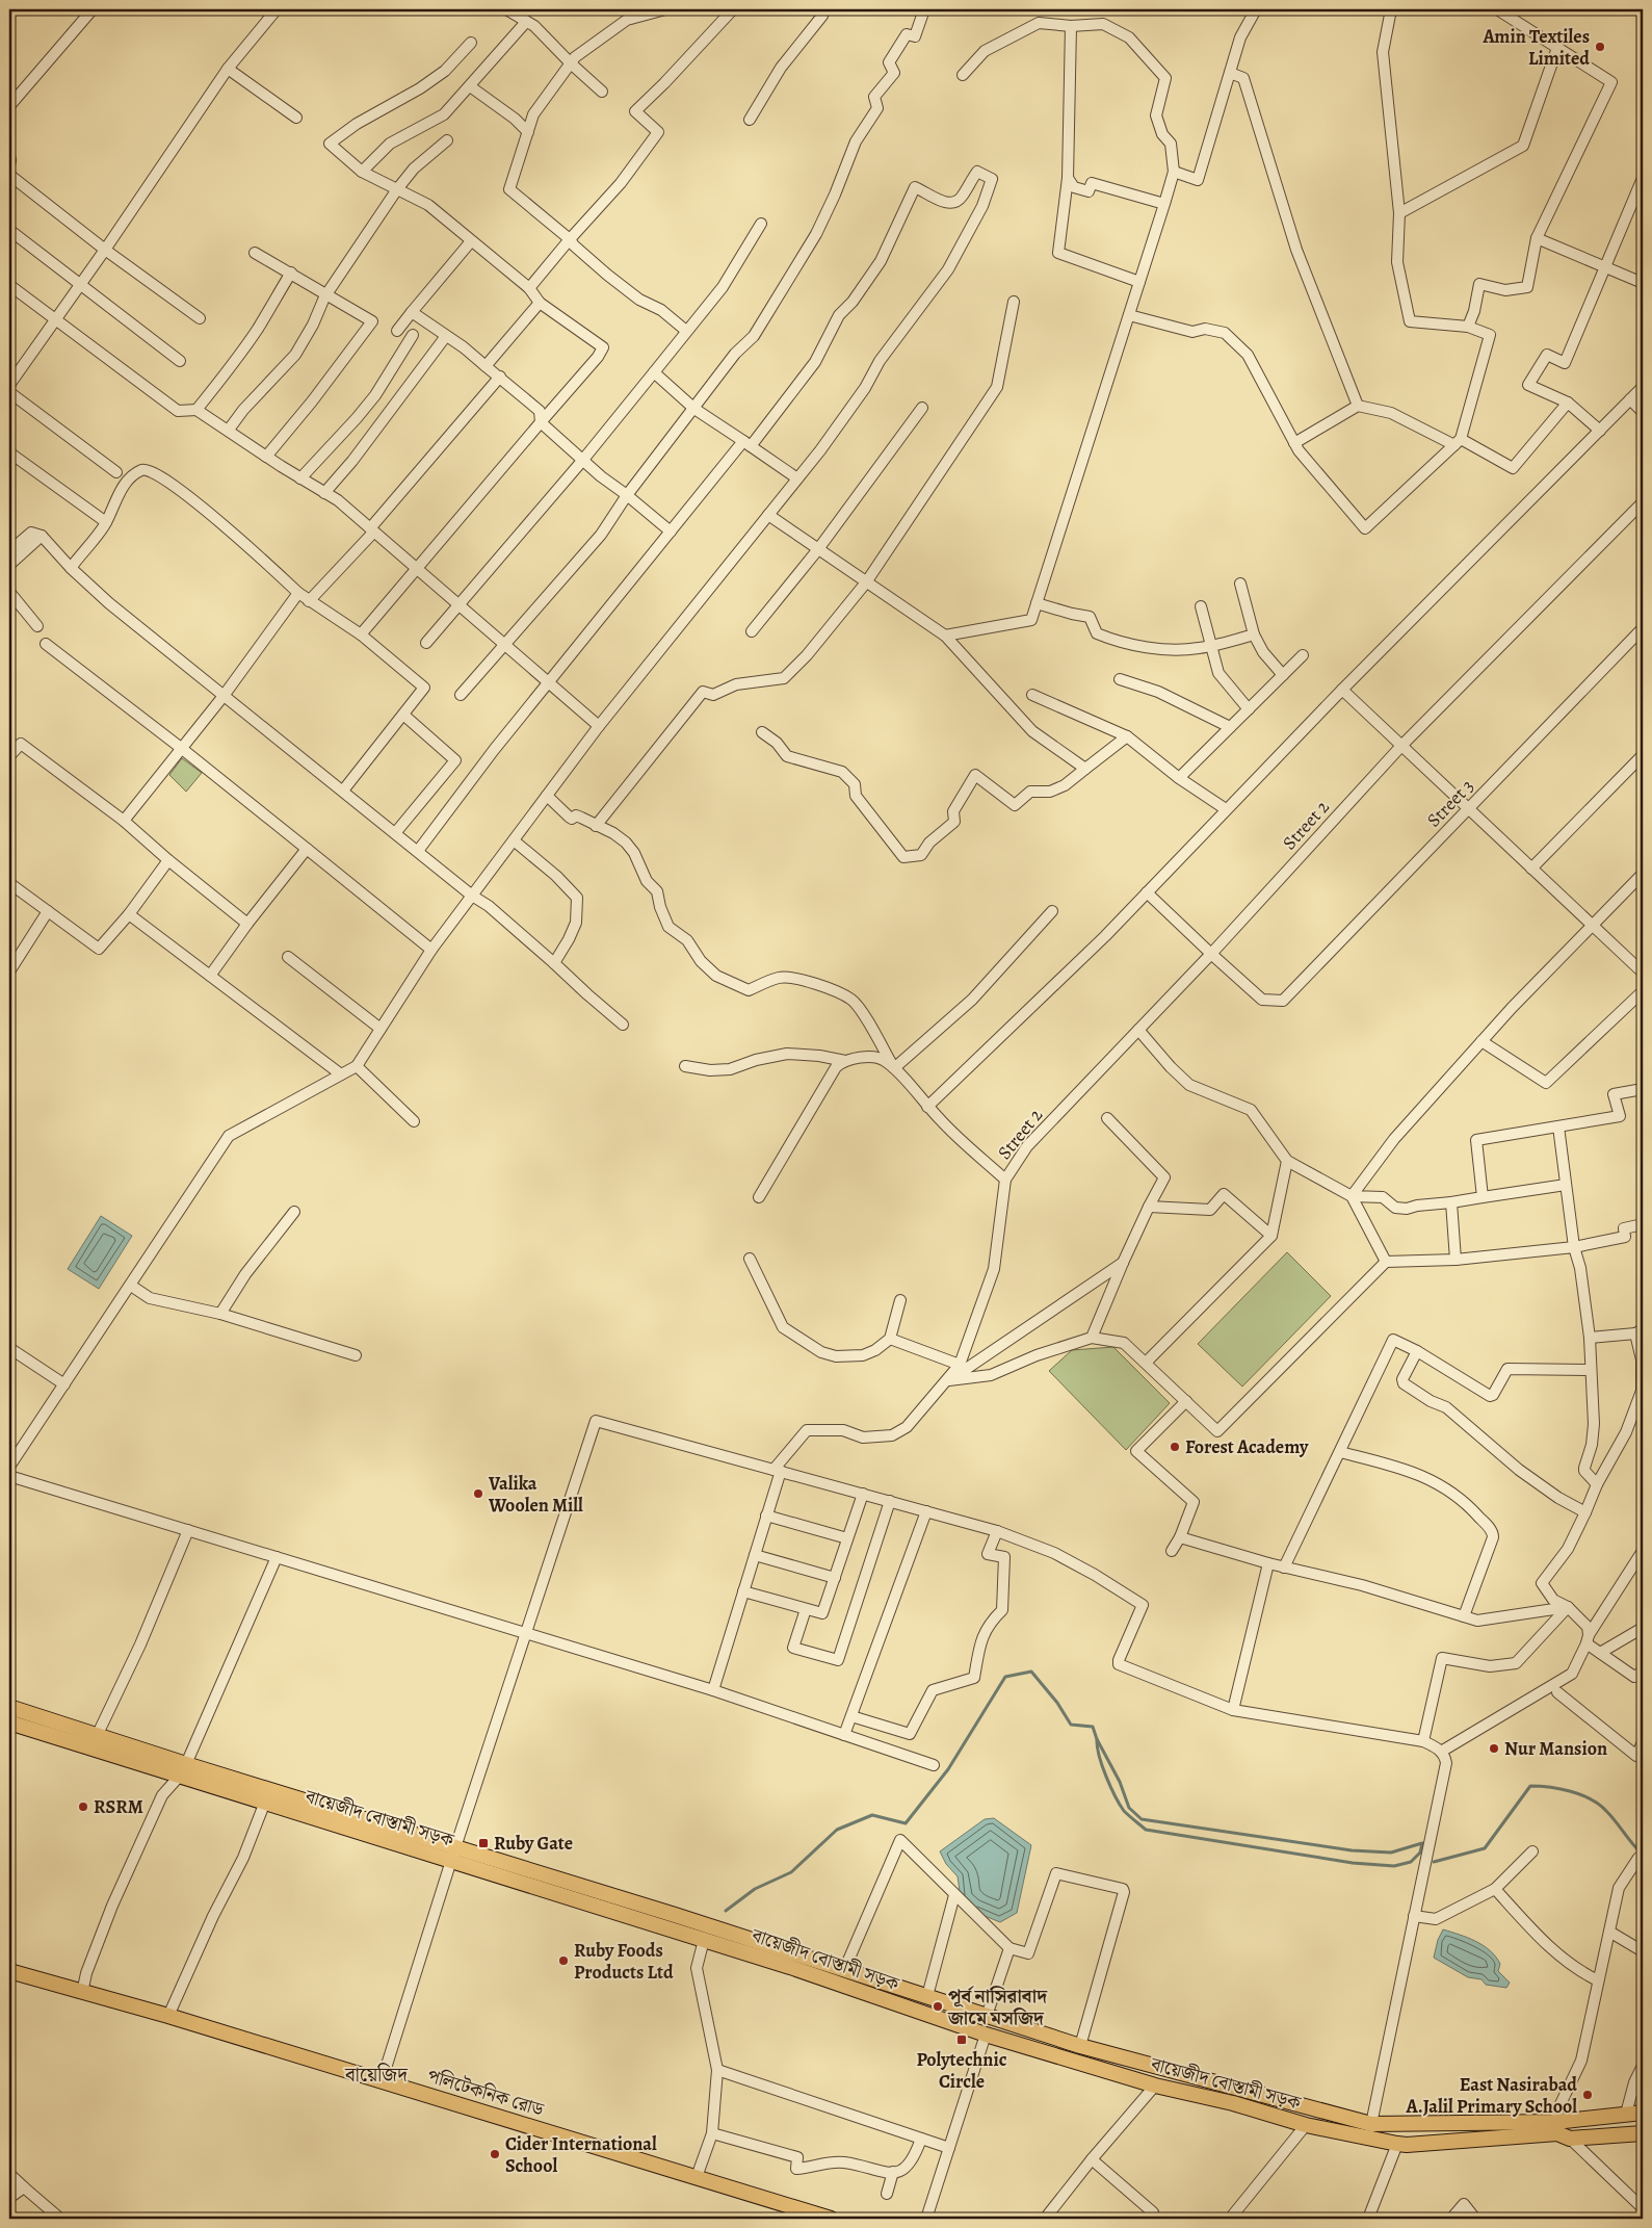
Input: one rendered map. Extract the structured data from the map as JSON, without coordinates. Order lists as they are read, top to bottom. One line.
{"streets":{"main road":["বায়েজীদ বোস্তামী সড়ক","পলিটেকনিক রোড"],"street":["Street 3","Street 2"]},"crossings":[["Street 3","Street 2"]],"districts":["বায়েজিদ"],"places":{"other":["Amin Textiles Limited","Forest Academy","Valika Woolen Mill","Nur Mansion","RSRM","Ruby Foods Products Ltd","পূর্ব নাসিরাবাদ জামে মসজিদ","East Nasirabad A.Jalil Primary School","Cider International School"],"transit":["Ruby Gate","Polytechnic Circle"]}}
